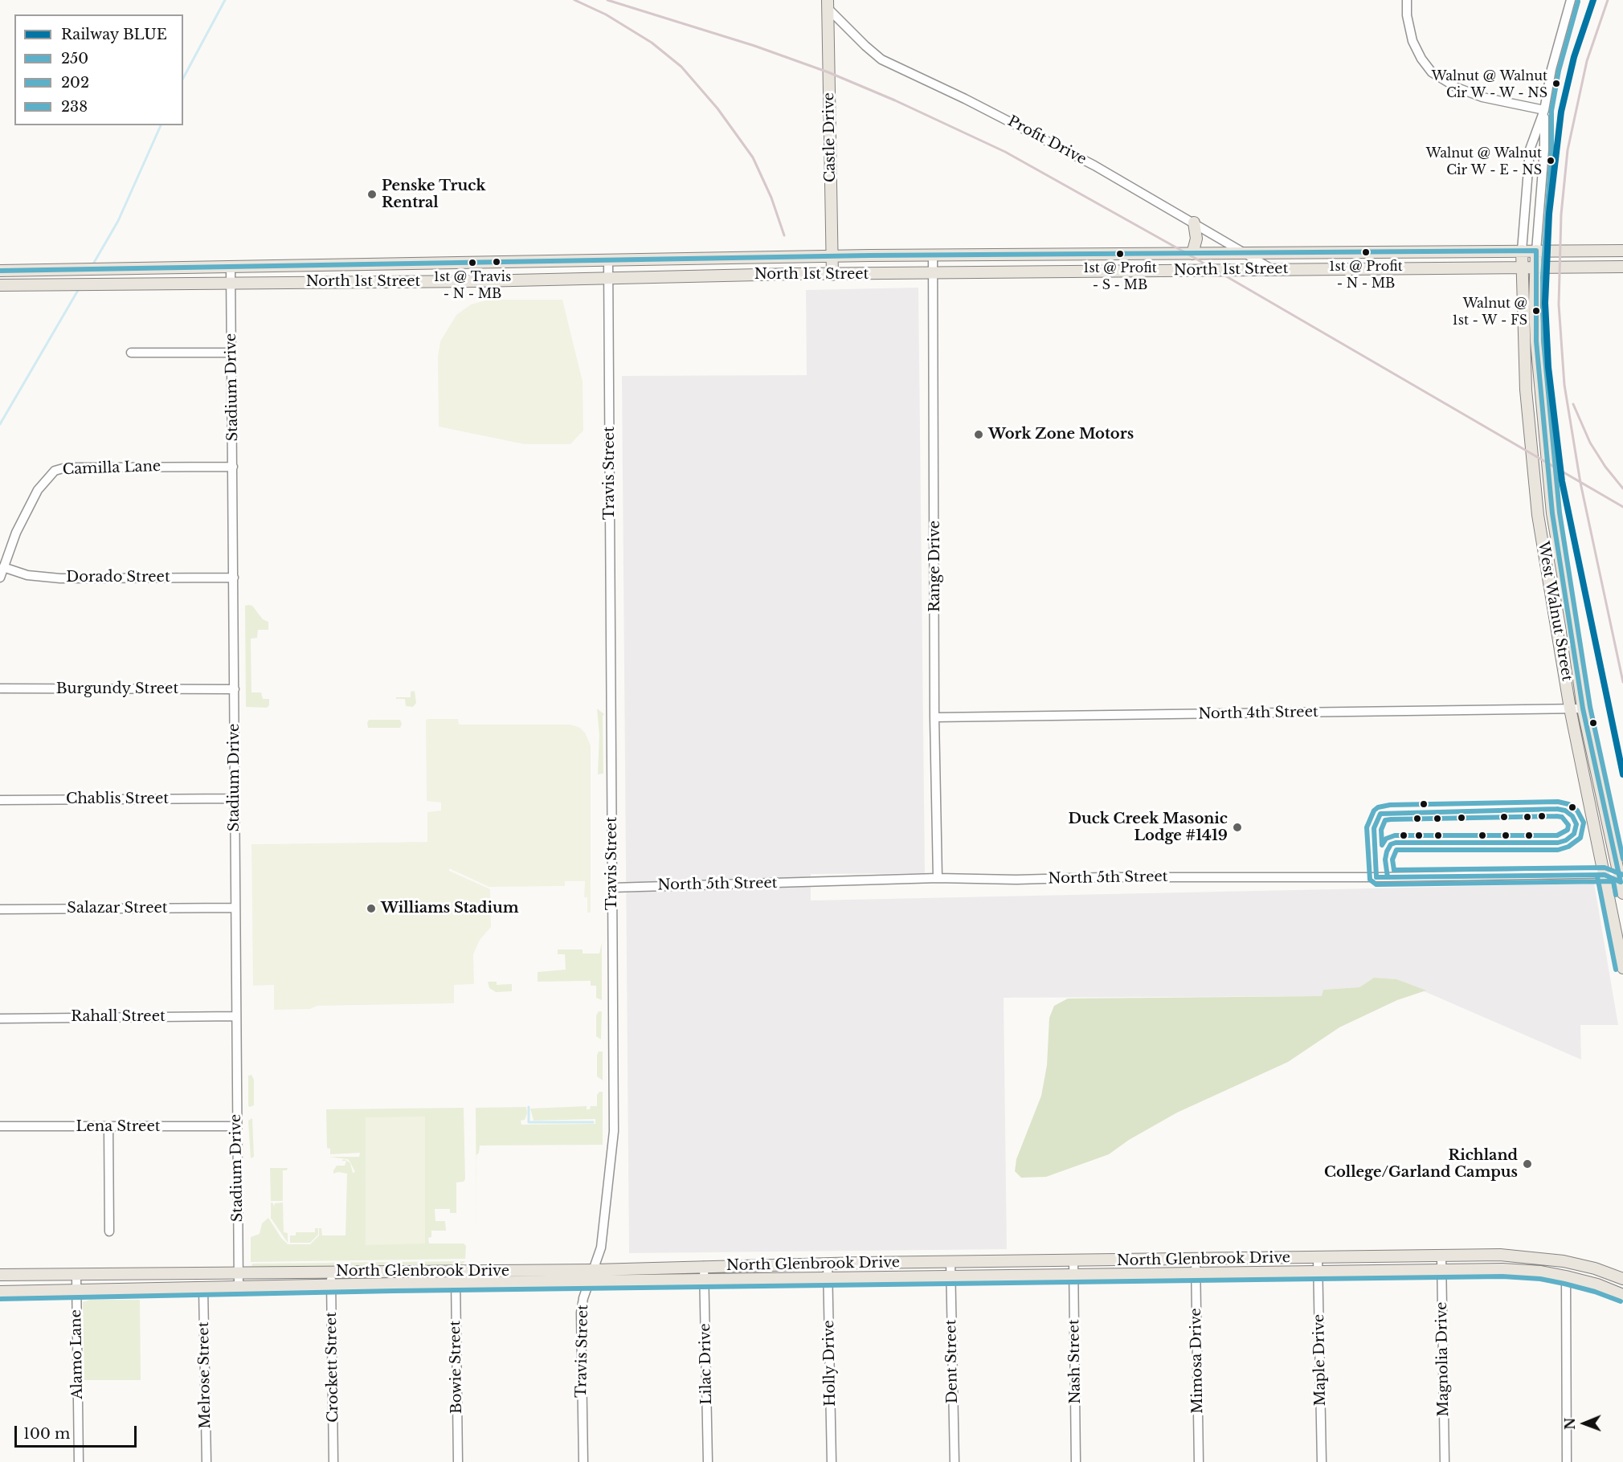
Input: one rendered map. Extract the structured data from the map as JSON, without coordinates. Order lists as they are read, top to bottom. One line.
{"streets":{"main road":["Castle Drive","North 1st Street","West Walnut Street","North Glenbrook Drive"],"street":["Profit Drive","Stadium Drive","Camilla Lane","Travis Street","Range Drive","Dorado Street","Burgundy Street","North 4th Street","Chablis Street","North 5th Street","Salazar Street","Rahall Street","Lena Street","Alamo Lane","Magnolia Drive","Maple Drive","Mimosa Drive","Dent Street","Nash Street","Holly Drive","Lilac Drive","Crockett Street","Bowie Street","Melrose Street"]},"crossings":[["Castle Drive","Profit Drive"],["Castle Drive","North 1st Street"],["Profit Drive","North 1st Street"],["North 1st Street","Stadium Drive"],["North 1st Street","Travis Street"],["North 1st Street","Range Drive"],["North 1st Street","West Walnut Street"],["Stadium Drive","Camilla Lane"],["Stadium Drive","Dorado Street"],["Stadium Drive","Burgundy Street"],["Stadium Drive","Chablis Street"],["Stadium Drive","Salazar Street"],["Stadium Drive","Rahall Street"],["Stadium Drive","Lena Street"],["Stadium Drive","North Glenbrook Drive"],["Camilla Lane","Dorado Street"],["Travis Street","North 5th Street"],["Travis Street","North Glenbrook Drive"],["Range Drive","North 4th Street"],["Range Drive","North 5th Street"],["West Walnut Street","North 4th Street"],["West Walnut Street","North 5th Street"],["North Glenbrook Drive","Alamo Lane"],["North Glenbrook Drive","Magnolia Drive"],["North Glenbrook Drive","Maple Drive"],["North Glenbrook Drive","Mimosa Drive"],["North Glenbrook Drive","Dent Street"],["North Glenbrook Drive","Nash Street"],["North Glenbrook Drive","Holly Drive"],["North Glenbrook Drive","Lilac Drive"],["North Glenbrook Drive","Crockett Street"],["North Glenbrook Drive","Bowie Street"],["North Glenbrook Drive","Melrose Street"]],"places":["Walnut @ Walnut Cir W - W - NS","Walnut @ Walnut Cir W - E - NS","Penske Truck Rentral","1st @ Profit - N - MB","1st @ Profit - S - MB","1st @ Travis - N - MB","Walnut @ 1st - W - FS","Work Zone Motors","Duck Creek Masonic Lodge #1419","Williams Stadium","Richland College/Garland Campus"],"lines":["rail line BLUE","transit line 238","transit line 250","transit line 202"],"legend":["Railway BLUE","250","202","238"],"scale_bar":"100 m","north":"left"}
